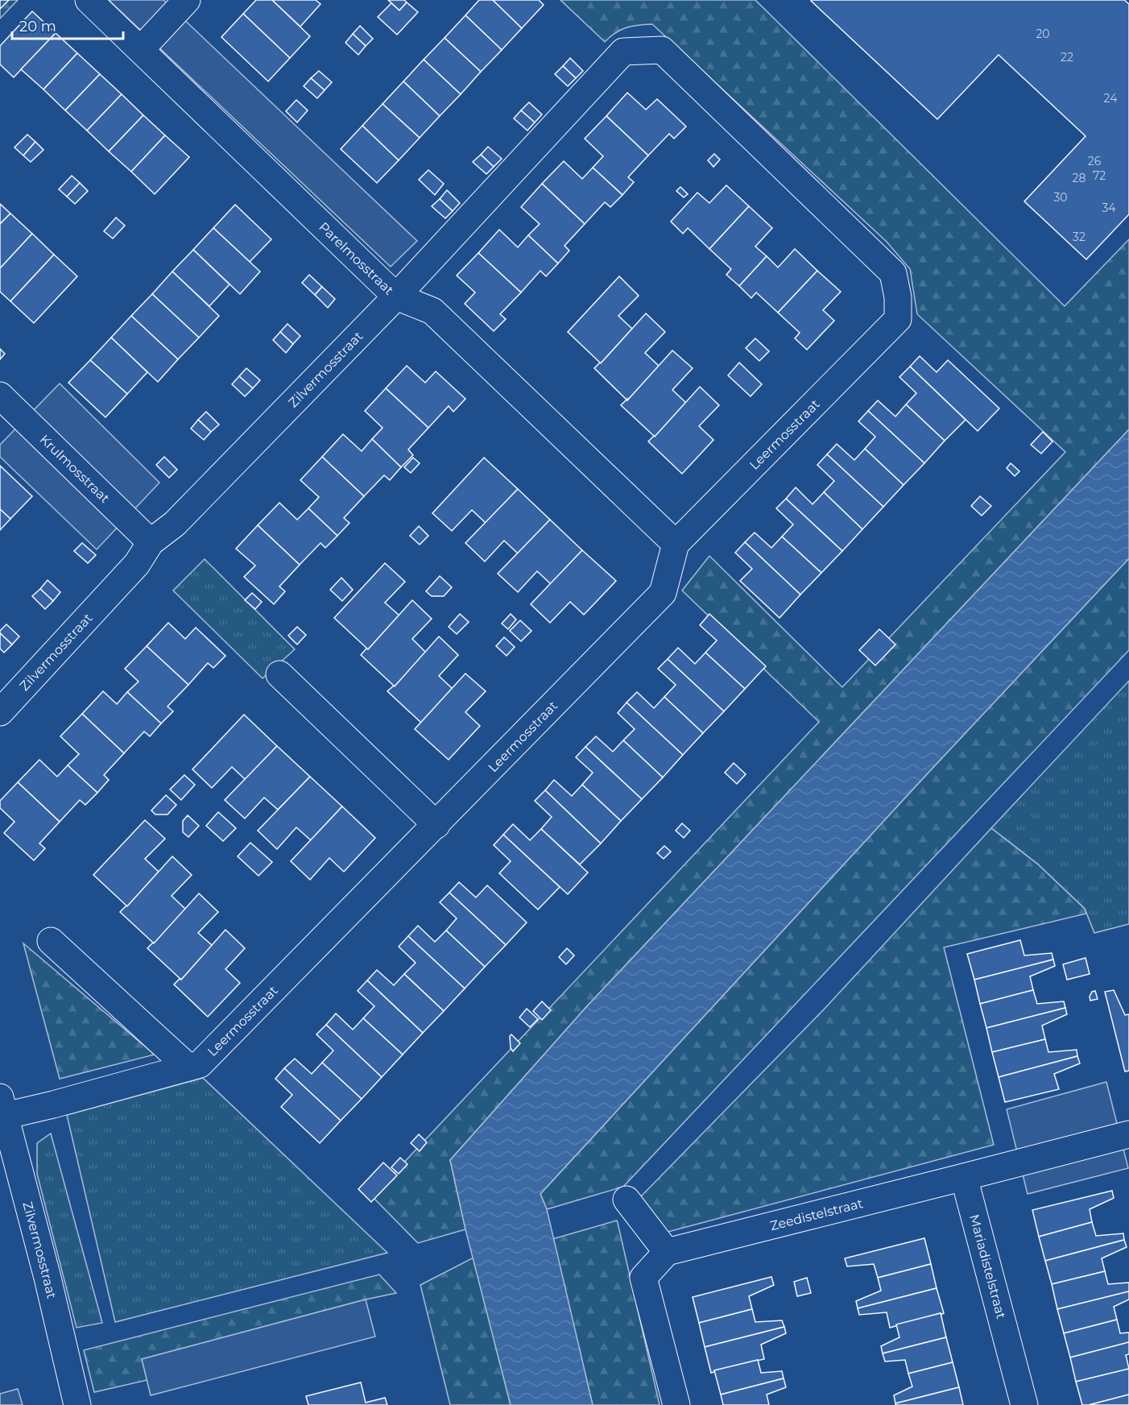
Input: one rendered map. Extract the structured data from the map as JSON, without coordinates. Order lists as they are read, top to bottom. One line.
{"streets":{"street":["Parelmosstraat","Zilvermosstraat","Leermosstraat","Krulmosstraat","Zeedistelstraat","Mariadistelstraat"]},"crossings":[["Parelmosstraat","Zilvermosstraat"],["Parelmosstraat","Leermosstraat"],["Zilvermosstraat","Leermosstraat"],["Zilvermosstraat","Krulmosstraat"],["Zeedistelstraat","Mariadistelstraat"]],"house_numbers":["20","22","24","26","72","28","30","34","32"],"scale_bar":"20 m"}
